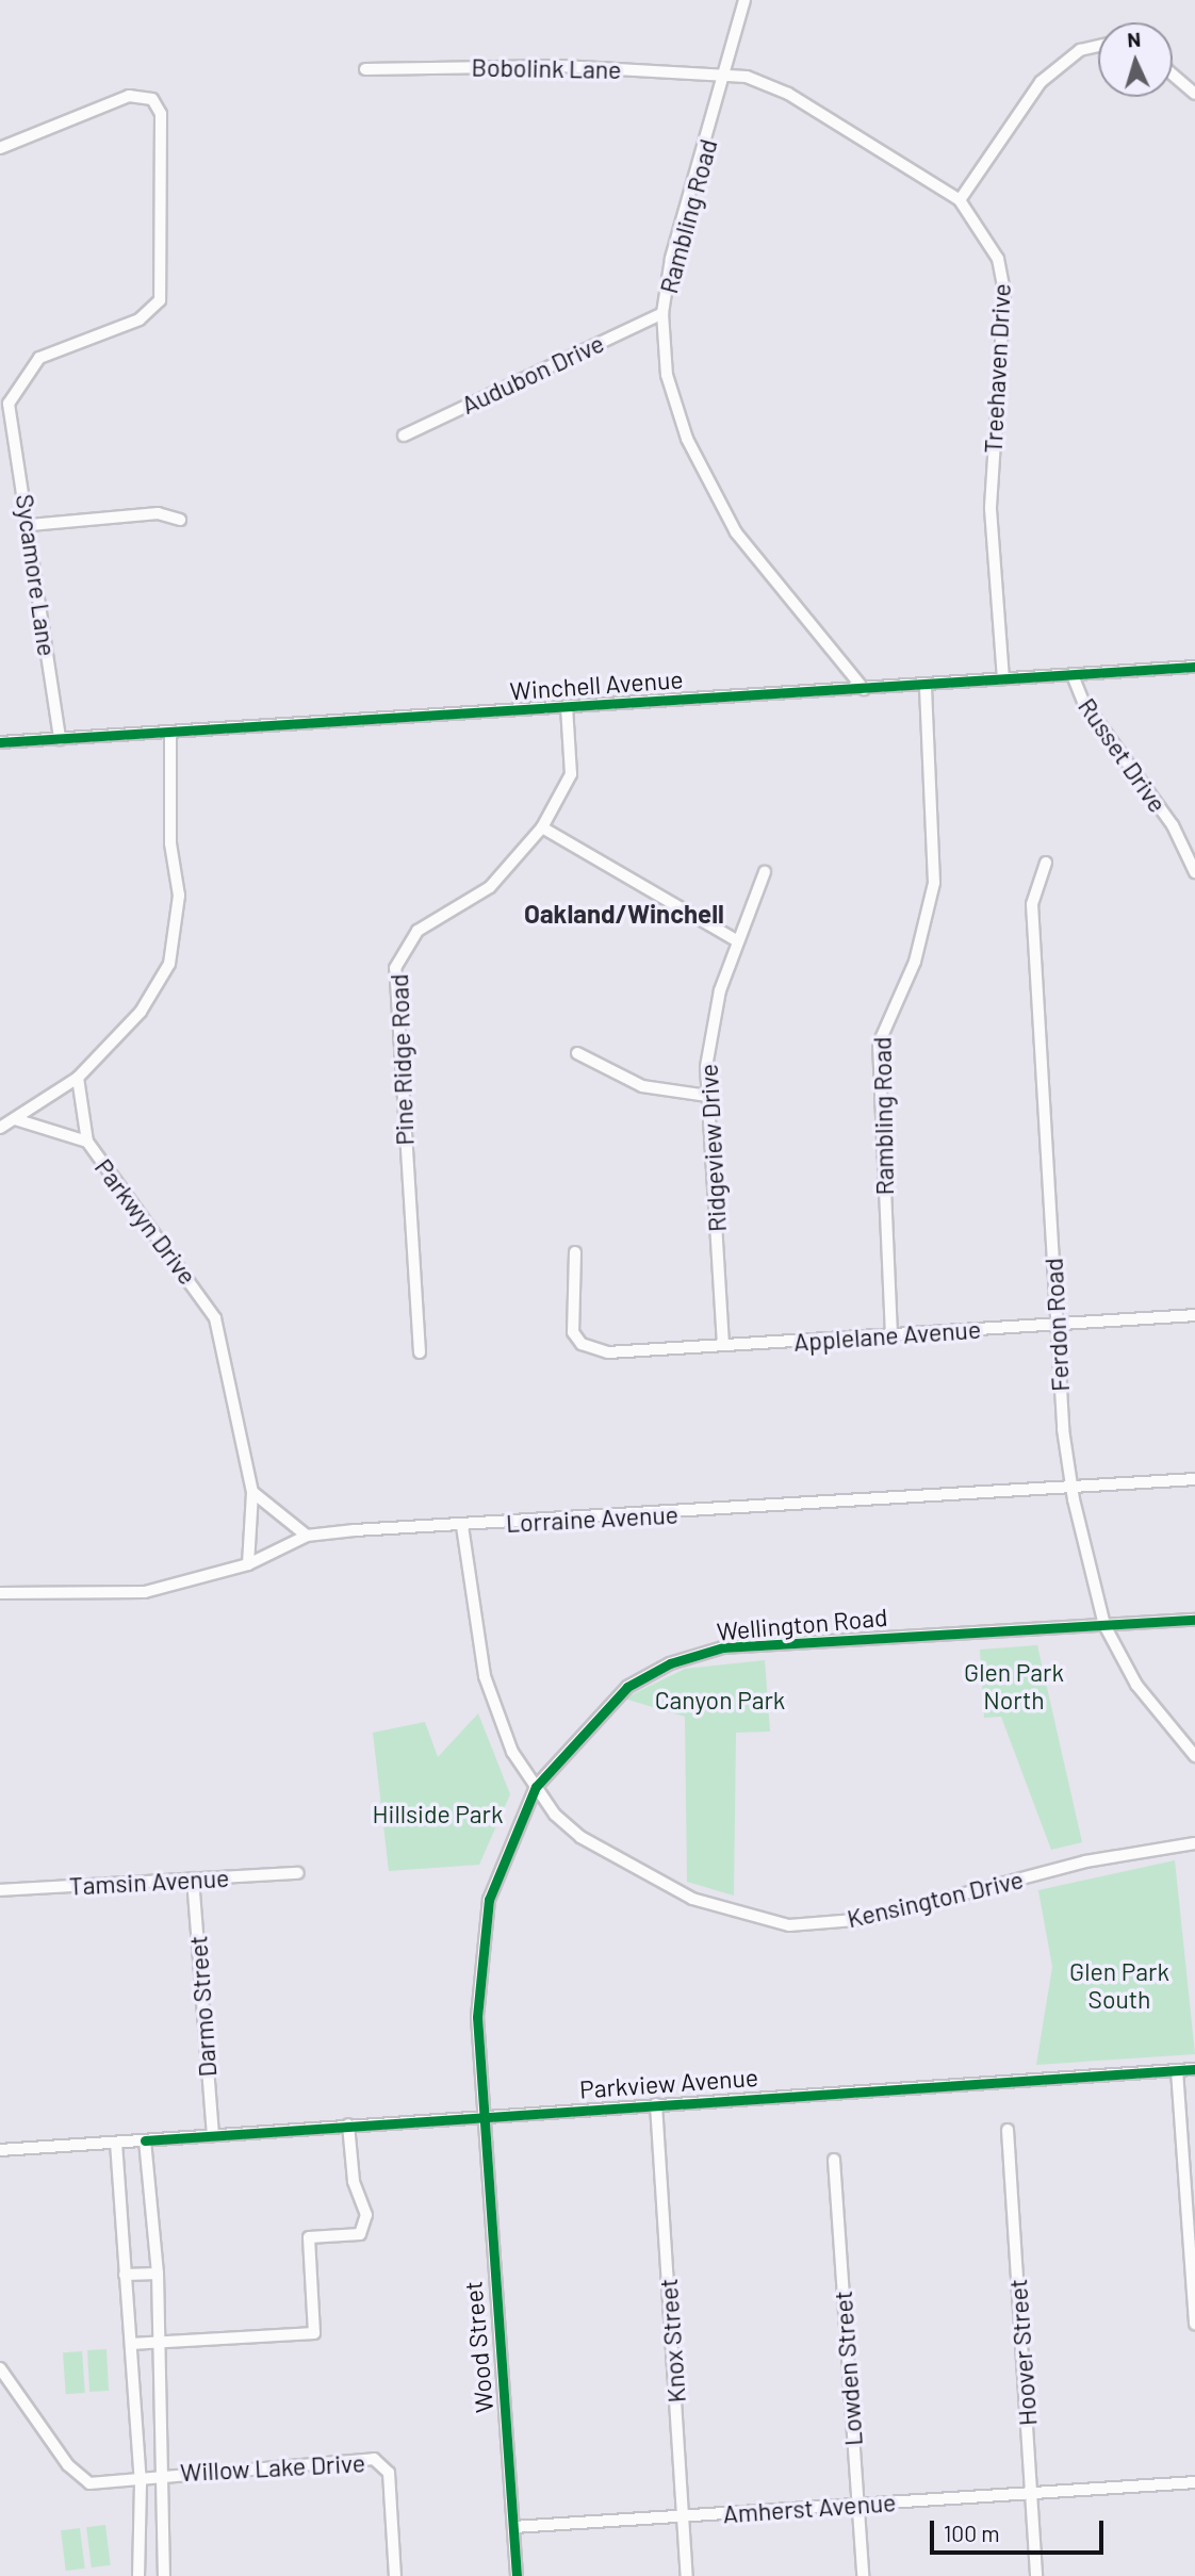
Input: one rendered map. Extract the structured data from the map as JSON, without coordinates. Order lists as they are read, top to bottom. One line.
{"streets":{"street":["Bobolink Lane","Rambling Road","Treehaven Drive","Audubon Drive","Sycamore Lane","Winchell Avenue","Russet Drive","Pine Ridge Road","Ridgeview Drive","Parkwyn Drive","Ferdon Road","Applelane Avenue","Lorraine Avenue","Wellington Road","Tamsin Avenue","Kensington Drive","Darmo Street","Parkview Avenue","Knox Street","Wood Street","Hoover Street","Lowden Street","Willow Lake Drive","Amherst Avenue"]},"crossings":[["Bobolink Lane","Rambling Road"],["Bobolink Lane","Treehaven Drive"],["Rambling Road","Treehaven Drive"],["Rambling Road","Audubon Drive"],["Rambling Road","Winchell Avenue"],["Rambling Road","Applelane Avenue"],["Treehaven Drive","Winchell Avenue"],["Sycamore Lane","Winchell Avenue"],["Winchell Avenue","Russet Drive"],["Winchell Avenue","Pine Ridge Road"],["Ridgeview Drive","Applelane Avenue"],["Parkwyn Drive","Lorraine Avenue"],["Ferdon Road","Applelane Avenue"],["Ferdon Road","Lorraine Avenue"],["Ferdon Road","Wellington Road"],["Lorraine Avenue","Kensington Drive"],["Wellington Road","Kensington Drive"],["Wellington Road","Parkview Avenue"],["Wellington Road","Wood Street"],["Tamsin Avenue","Darmo Street"],["Darmo Street","Parkview Avenue"],["Parkview Avenue","Knox Street"],["Parkview Avenue","Wood Street"],["Knox Street","Amherst Avenue"],["Wood Street","Amherst Avenue"],["Hoover Street","Amherst Avenue"],["Lowden Street","Amherst Avenue"]],"districts":["Oakland/Winchell"],"parks":["Glen Park North","Canyon Park","Hillside Park","Glen Park South"],"scale_bar":"100 m","north":"top"}
